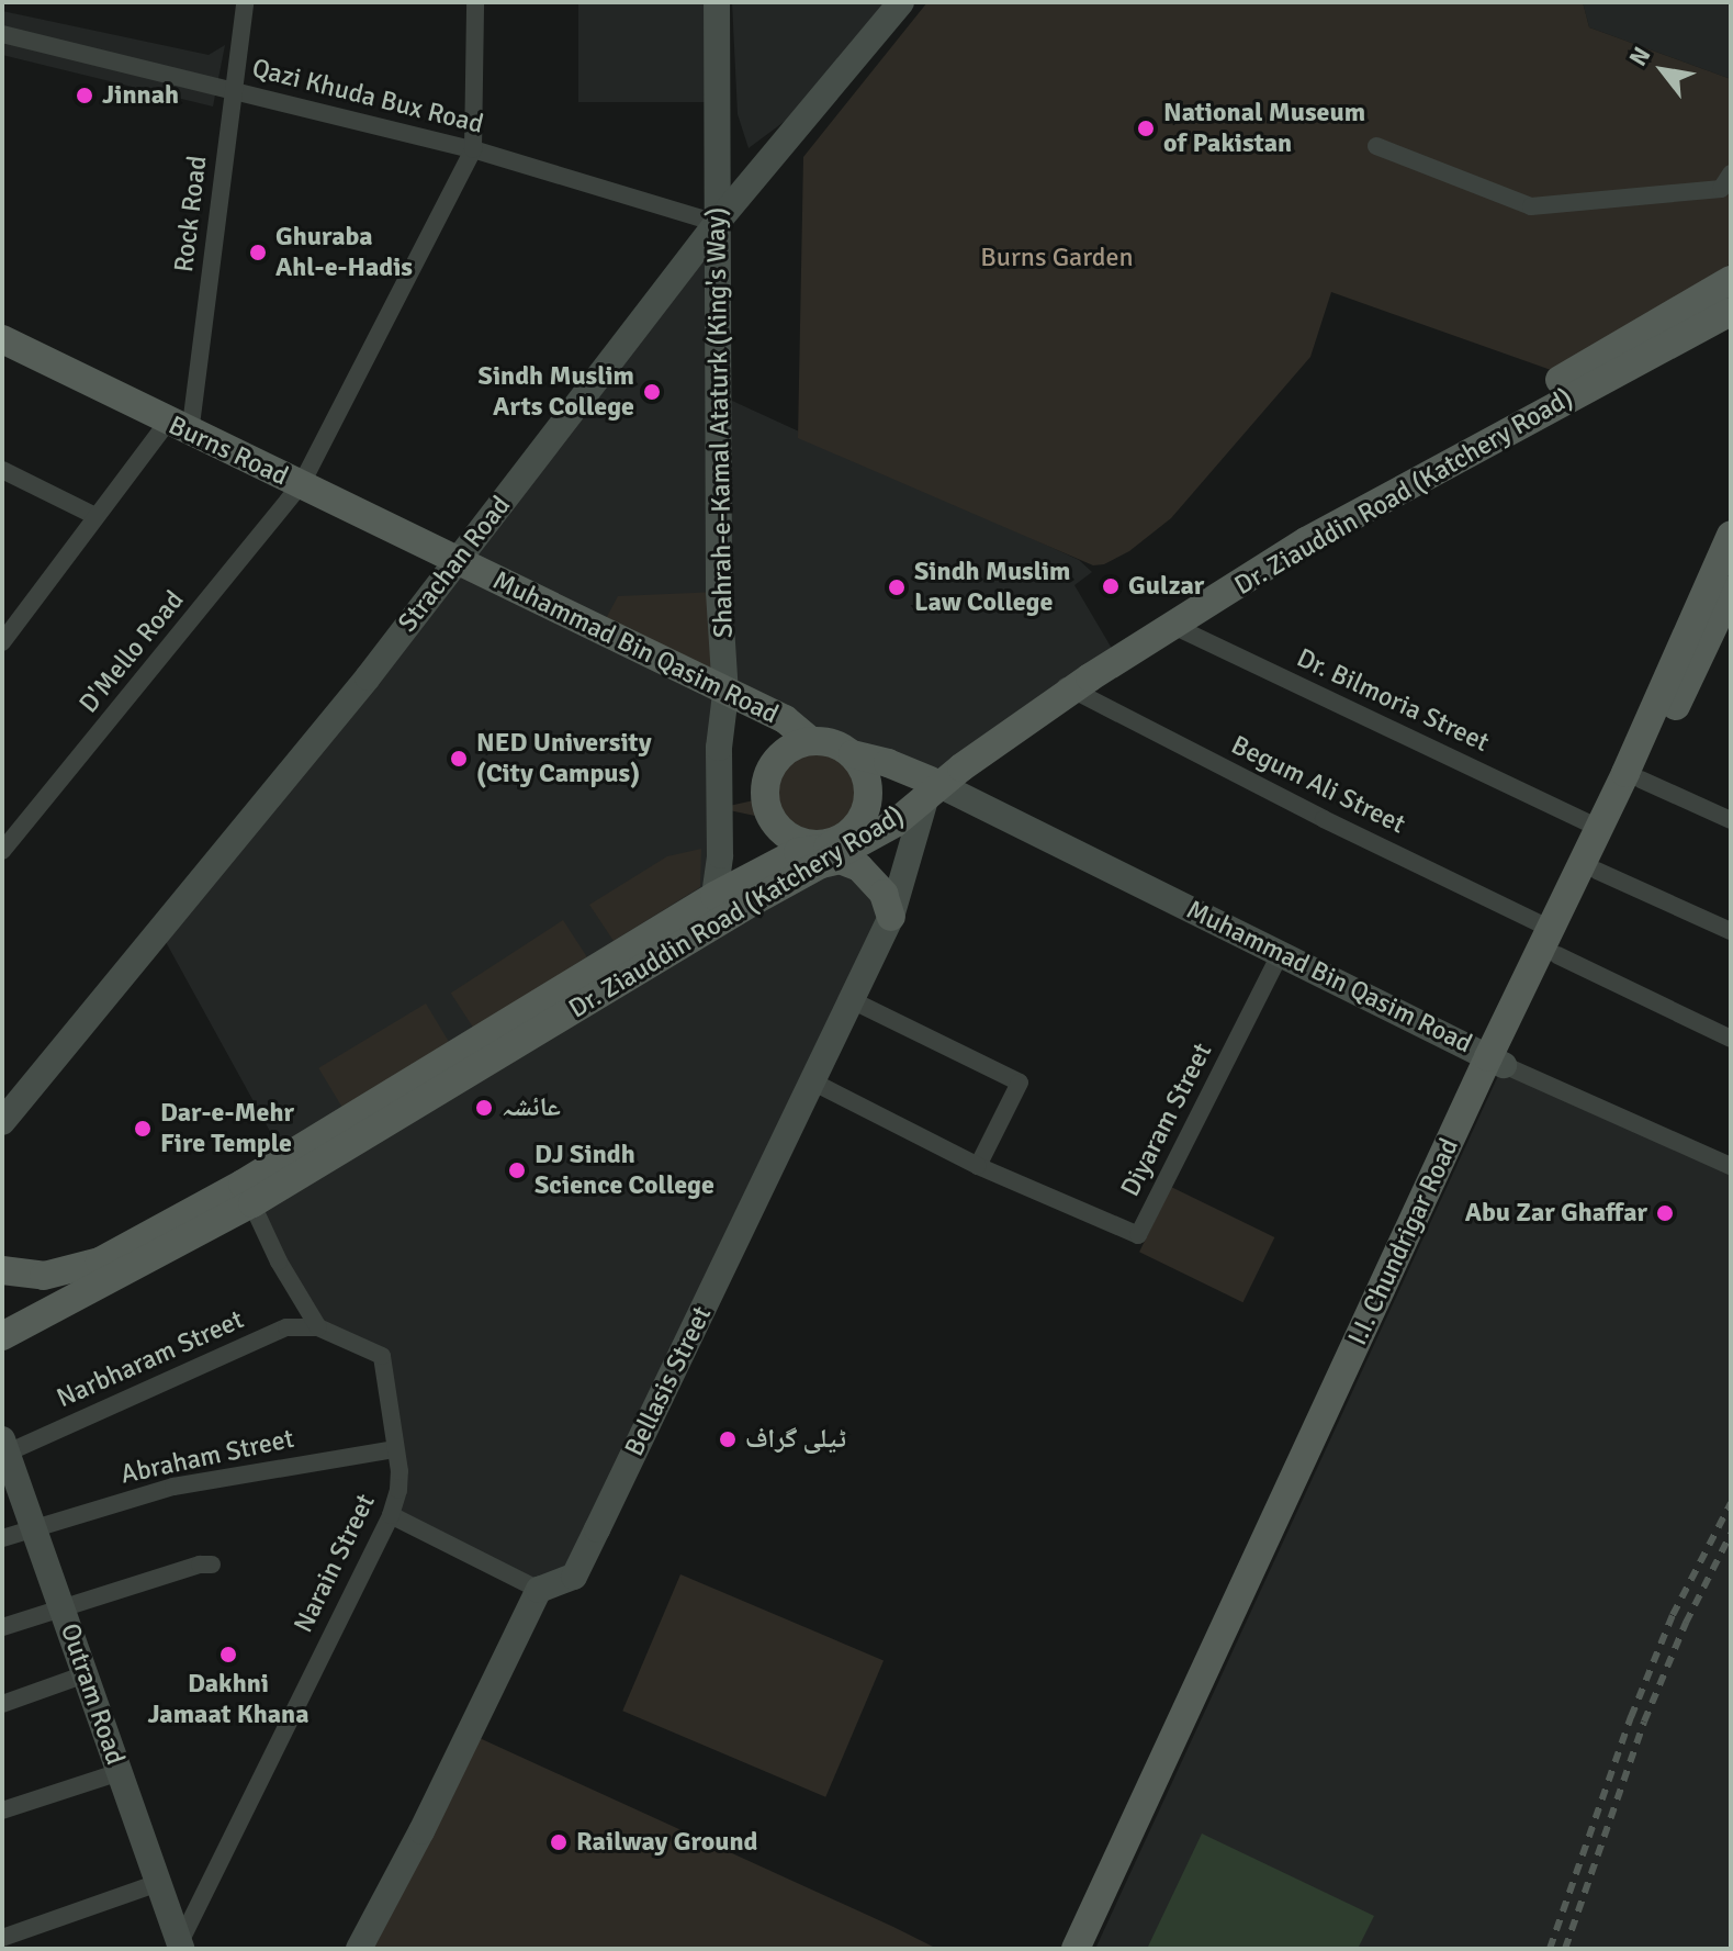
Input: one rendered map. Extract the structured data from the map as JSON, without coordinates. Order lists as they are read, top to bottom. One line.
{"streets":{"main road":["Burns Road","Dr. Ziauddin Road (Katchery Road)","Muhammad Bin Qasim Road","I.I. Chundrigar Road"],"street":["Qazi Khuda Bux Road","Rock Road","Shahrah-e-Kamal Ataturk (King's Way)","Strachan Road","D'Mello Road","Dr. Bilmoria Street","Begum Ali Street","Diyaram Street","Narbharam Street","Bellasis Street","Abraham Street","Narain Street","Outram Road"]},"crossings":[["Qazi Khuda Bux Road","Rock Road"],["Qazi Khuda Bux Road","Shahrah-e-Kamal Ataturk (King's Way)"],["Qazi Khuda Bux Road","Strachan Road"],["Qazi Khuda Bux Road","D'Mello Road"],["Rock Road","Burns Road"],["Shahrah-e-Kamal Ataturk (King's Way)","Dr. Ziauddin Road (Katchery Road)"],["Shahrah-e-Kamal Ataturk (King's Way)","Strachan Road"],["Shahrah-e-Kamal Ataturk (King's Way)","Muhammad Bin Qasim Road"],["Burns Road","Strachan Road"],["Burns Road","Muhammad Bin Qasim Road"],["Burns Road","D'Mello Road"],["Dr. Ziauddin Road (Katchery Road)","Muhammad Bin Qasim Road"],["Dr. Ziauddin Road (Katchery Road)","Dr. Bilmoria Street"],["Dr. Ziauddin Road (Katchery Road)","Begum Ali Street"],["Dr. Ziauddin Road (Katchery Road)","Bellasis Street"],["Strachan Road","Muhammad Bin Qasim Road"],["Muhammad Bin Qasim Road","Diyaram Street"],["Muhammad Bin Qasim Road","I.I. Chundrigar Road"],["Muhammad Bin Qasim Road","Bellasis Street"],["Dr. Bilmoria Street","I.I. Chundrigar Road"],["Begum Ali Street","I.I. Chundrigar Road"],["Narbharam Street","Narain Street"],["Narbharam Street","Outram Road"],["Abraham Street","Narain Street"],["Abraham Street","Outram Road"],["Narain Street","Outram Road"]],"parks":["Burns Garden"],"places":["Jinnah","National Museum of Pakistan","Ghuraba Ahl-e-Hadis","Sindh Muslim Arts College","Gulzar","Sindh Muslim Law College","NED University (City Campus)","عائشہ","Dar-e-Mehr Fire Temple","DJ Sindh Science College","Abu Zar Ghaffar","ٹیلی گراف","Dakhni Jamaat Khana","Railway Ground"],"north":"top left"}
